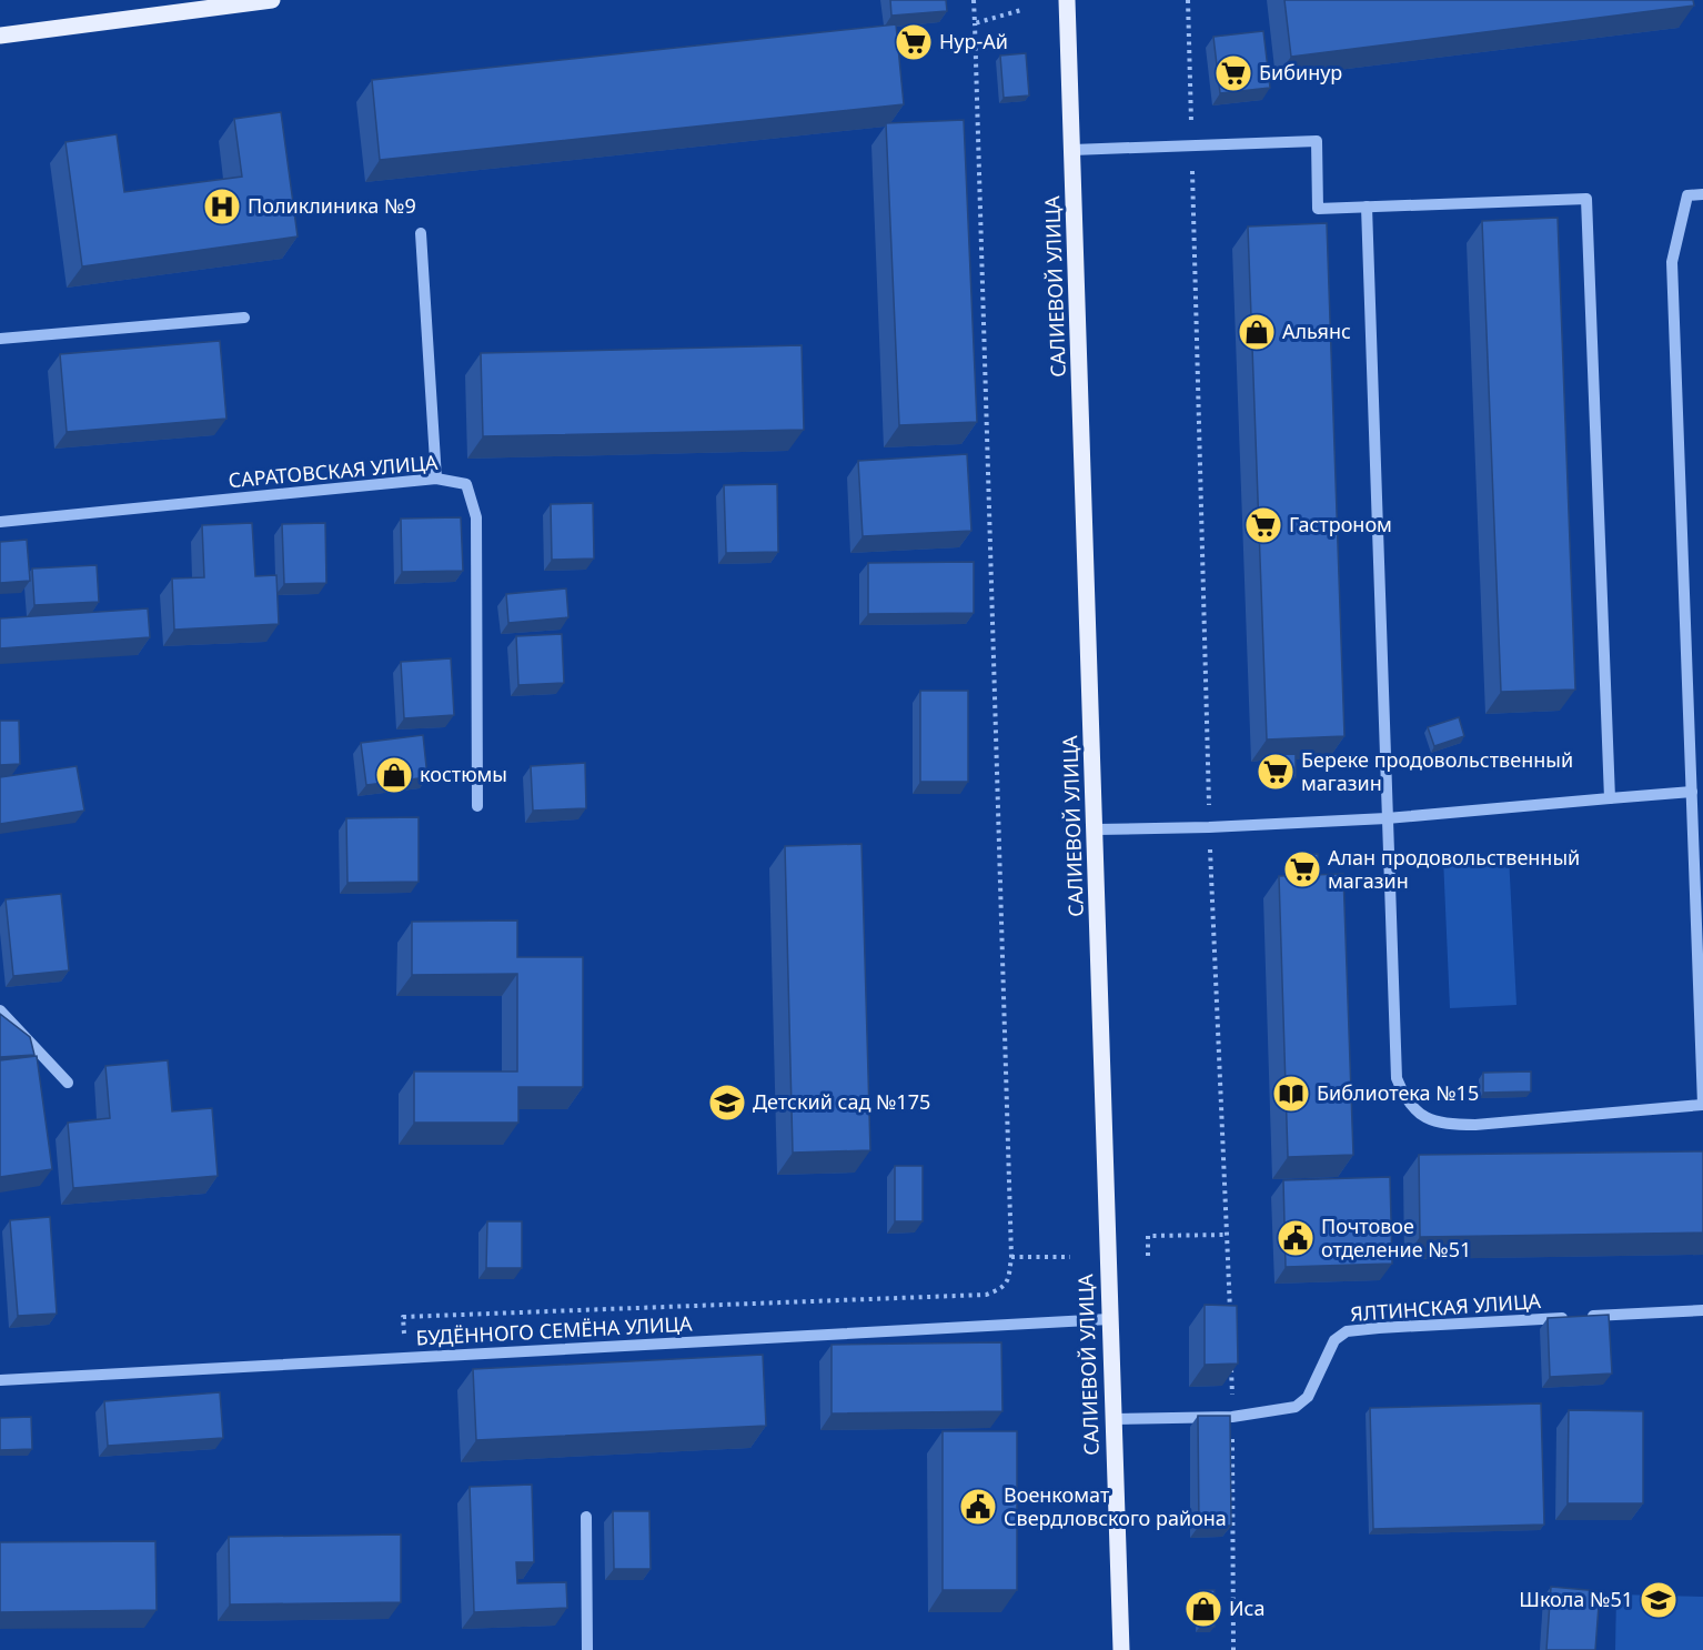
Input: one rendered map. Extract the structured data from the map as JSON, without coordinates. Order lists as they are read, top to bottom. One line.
{"streets":{"main road":["САЛИЕВОЙ УЛИЦА"],"street":["САРАТОВСКАЯ УЛИЦА","ЯЛТИНСКАЯ УЛИЦА","БУДЁННОГО СЕМЁНА УЛИЦА"]},"crossings":[["САЛИЕВОЙ УЛИЦА","ЯЛТИНСКАЯ УЛИЦА"],["САЛИЕВОЙ УЛИЦА","БУДЁННОГО СЕМЁНА УЛИЦА"]],"places":{"supermarket":["Нур-Ай","Бибинур","Гастроном","Береке продовольственный магазин","Алан продовольственный магазин"],"hospital":["Поликлиника №9"],"shop":["Альянс","костюмы","Иса"],"library":["Библиотека №15"],"school or university":["Детский сад №175","Школа №51"],"public building":["Почтовое отделение №51","Военкомат Свердловского района"]}}
